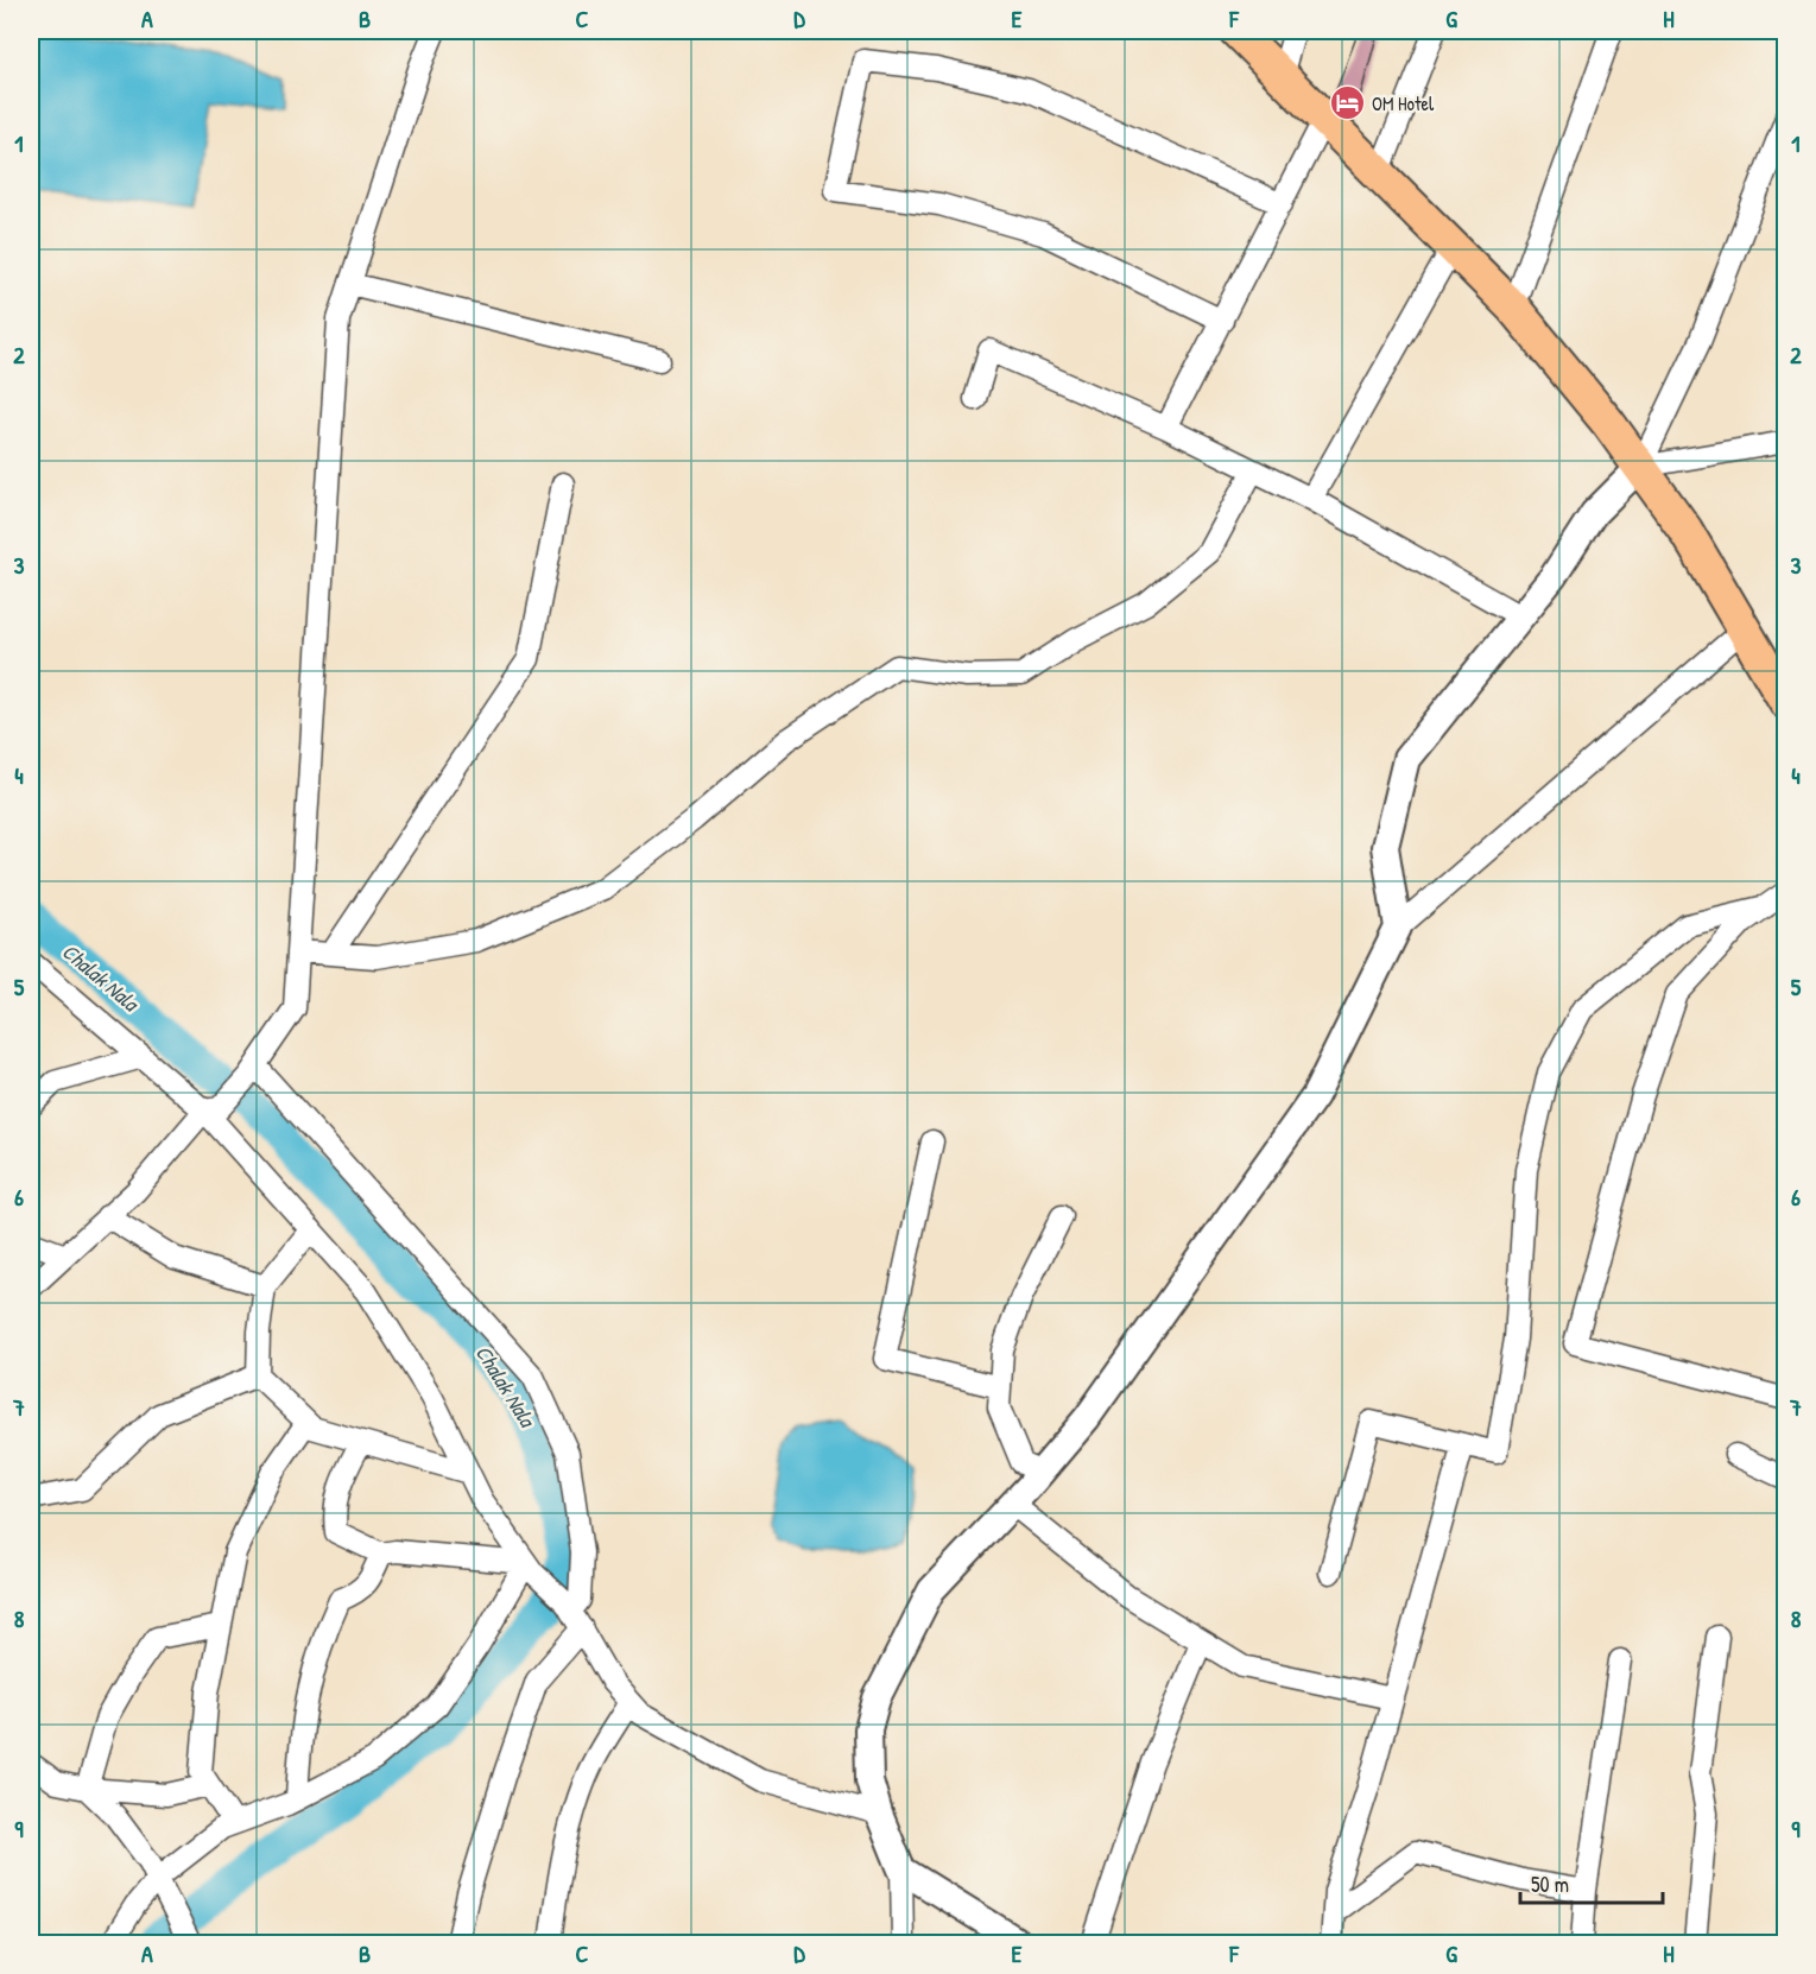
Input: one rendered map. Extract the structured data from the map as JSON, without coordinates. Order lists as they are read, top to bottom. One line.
{"water":["Chalak Nala"],"places":{"hotel":["OM Hotel"]},"scale_bar":"50 m","grid":{"columns":["A","B","C","D","E","F","G","H"],"rows":["1","2","3","4","5","6","7","8","9"]}}
